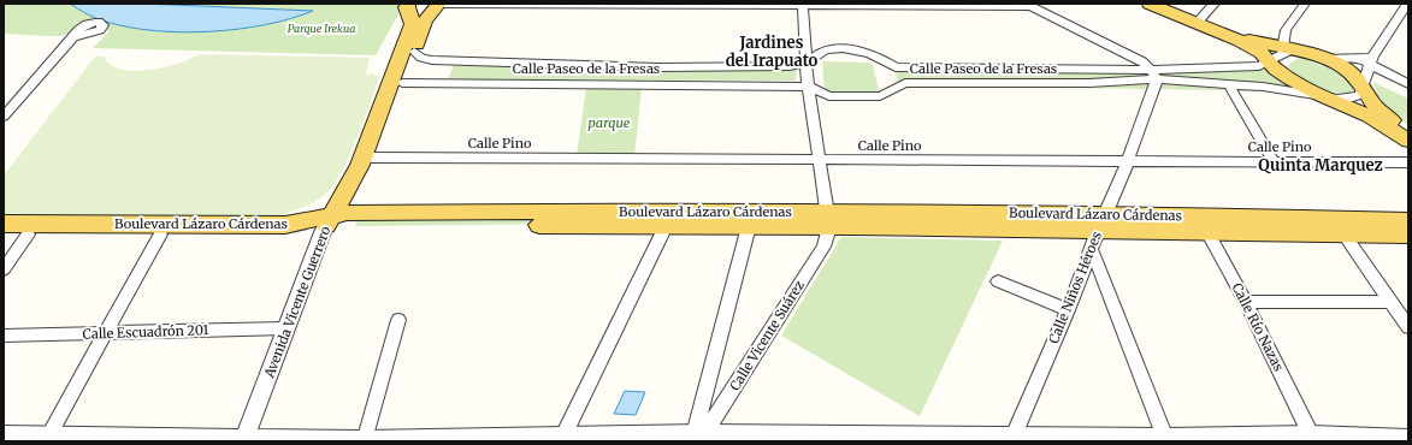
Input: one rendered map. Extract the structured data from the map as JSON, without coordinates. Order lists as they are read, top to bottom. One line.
{"streets":{"main road":["Boulevard Lázaro Cárdenas","Avenida Vicente Guerrero"],"street":["Calle Paseo de la Fresas","Calle Pino","Calle Niños Héroes","Calle Río Nazas","Calle Escuadrón 201","Calle Vicente Suárez"]},"crossings":[["Calle Paseo de la Fresas","Calle Niños Héroes"],["Calle Paseo de la Fresas","Avenida Vicente Guerrero"],["Calle Pino","Calle Niños Héroes"],["Calle Pino","Avenida Vicente Guerrero"],["Boulevard Lázaro Cárdenas","Calle Niños Héroes"],["Boulevard Lázaro Cárdenas","Avenida Vicente Guerrero"],["Boulevard Lázaro Cárdenas","Calle Río Nazas"],["Boulevard Lázaro Cárdenas","Calle Vicente Suárez"],["Avenida Vicente Guerrero","Calle Escuadrón 201"]],"districts":["Jardines del Irapuato","Quinta Marquez"],"parks":["Parque Irekua","parque"]}
